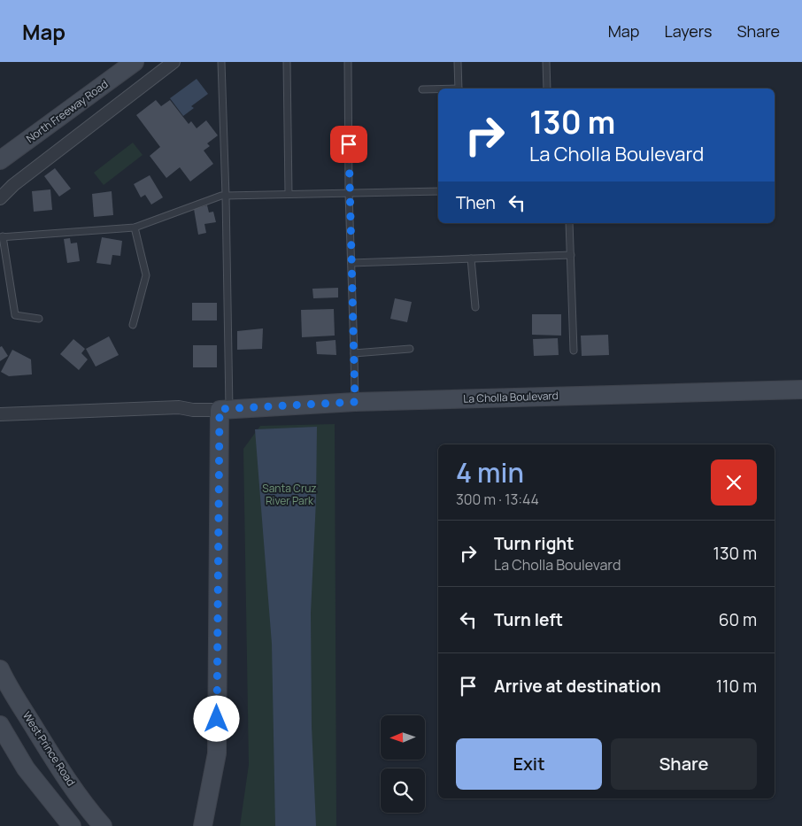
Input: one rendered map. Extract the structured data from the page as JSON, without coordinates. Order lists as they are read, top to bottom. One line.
{"streets":{"street":["North Freeway Road","La Cholla Boulevard","West Prince Road"]},"parks":["Santa Cruz River Park"],"north":"left","page":{"header":"Map","nav":["Map","Layers","Share"],"turn":["130 m","La Cholla Boulevard"],"then":"Then","heading":["4 min","300 m · 13:44"],"list":[{"name":"Turn right","note":"La Cholla Boulevard","value":"130 m"},{"name":"Turn left","value":"60 m"},{"name":"Arrive at destination","value":"110 m"}],"buttons":["Exit","Share"]}}
